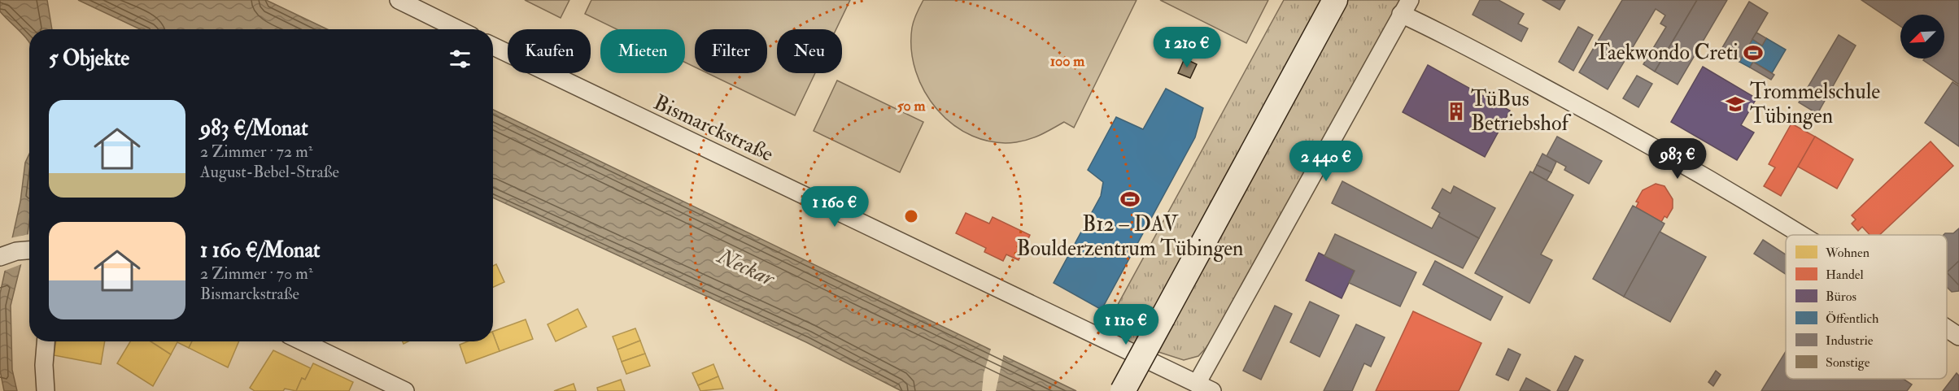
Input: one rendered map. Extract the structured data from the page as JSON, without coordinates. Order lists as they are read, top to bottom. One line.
{"streets":{"street":["Bismarckstraße"]},"water":["Neckar"],"places":{"sports":["Taekwondo Creti","B12 – DAV Boulderzentrum Tübingen"],"school or university":["Trommelschule Tübingen"],"building":["TüBus Betriebshof"]},"legend":["Wohnen","Handel","Büros","Öffentlich","Industrie","Sonstige"],"north":"bottom left","page":{"price":["1 210 €","983 €","2 440 €","1 160 €","1 110 €"],"chip":["Kaufen","Mieten","Filter","Neu"],"heading":"5 Objekte","list":[{"name":"983 €/Monat","note":"2 Zimmer · 72 m² · August-Bebel-Straße"},{"name":"1 160 €/Monat","note":"2 Zimmer · 70 m² · Bismarckstraße"}]},"rings":["100 m","50 m"]}
